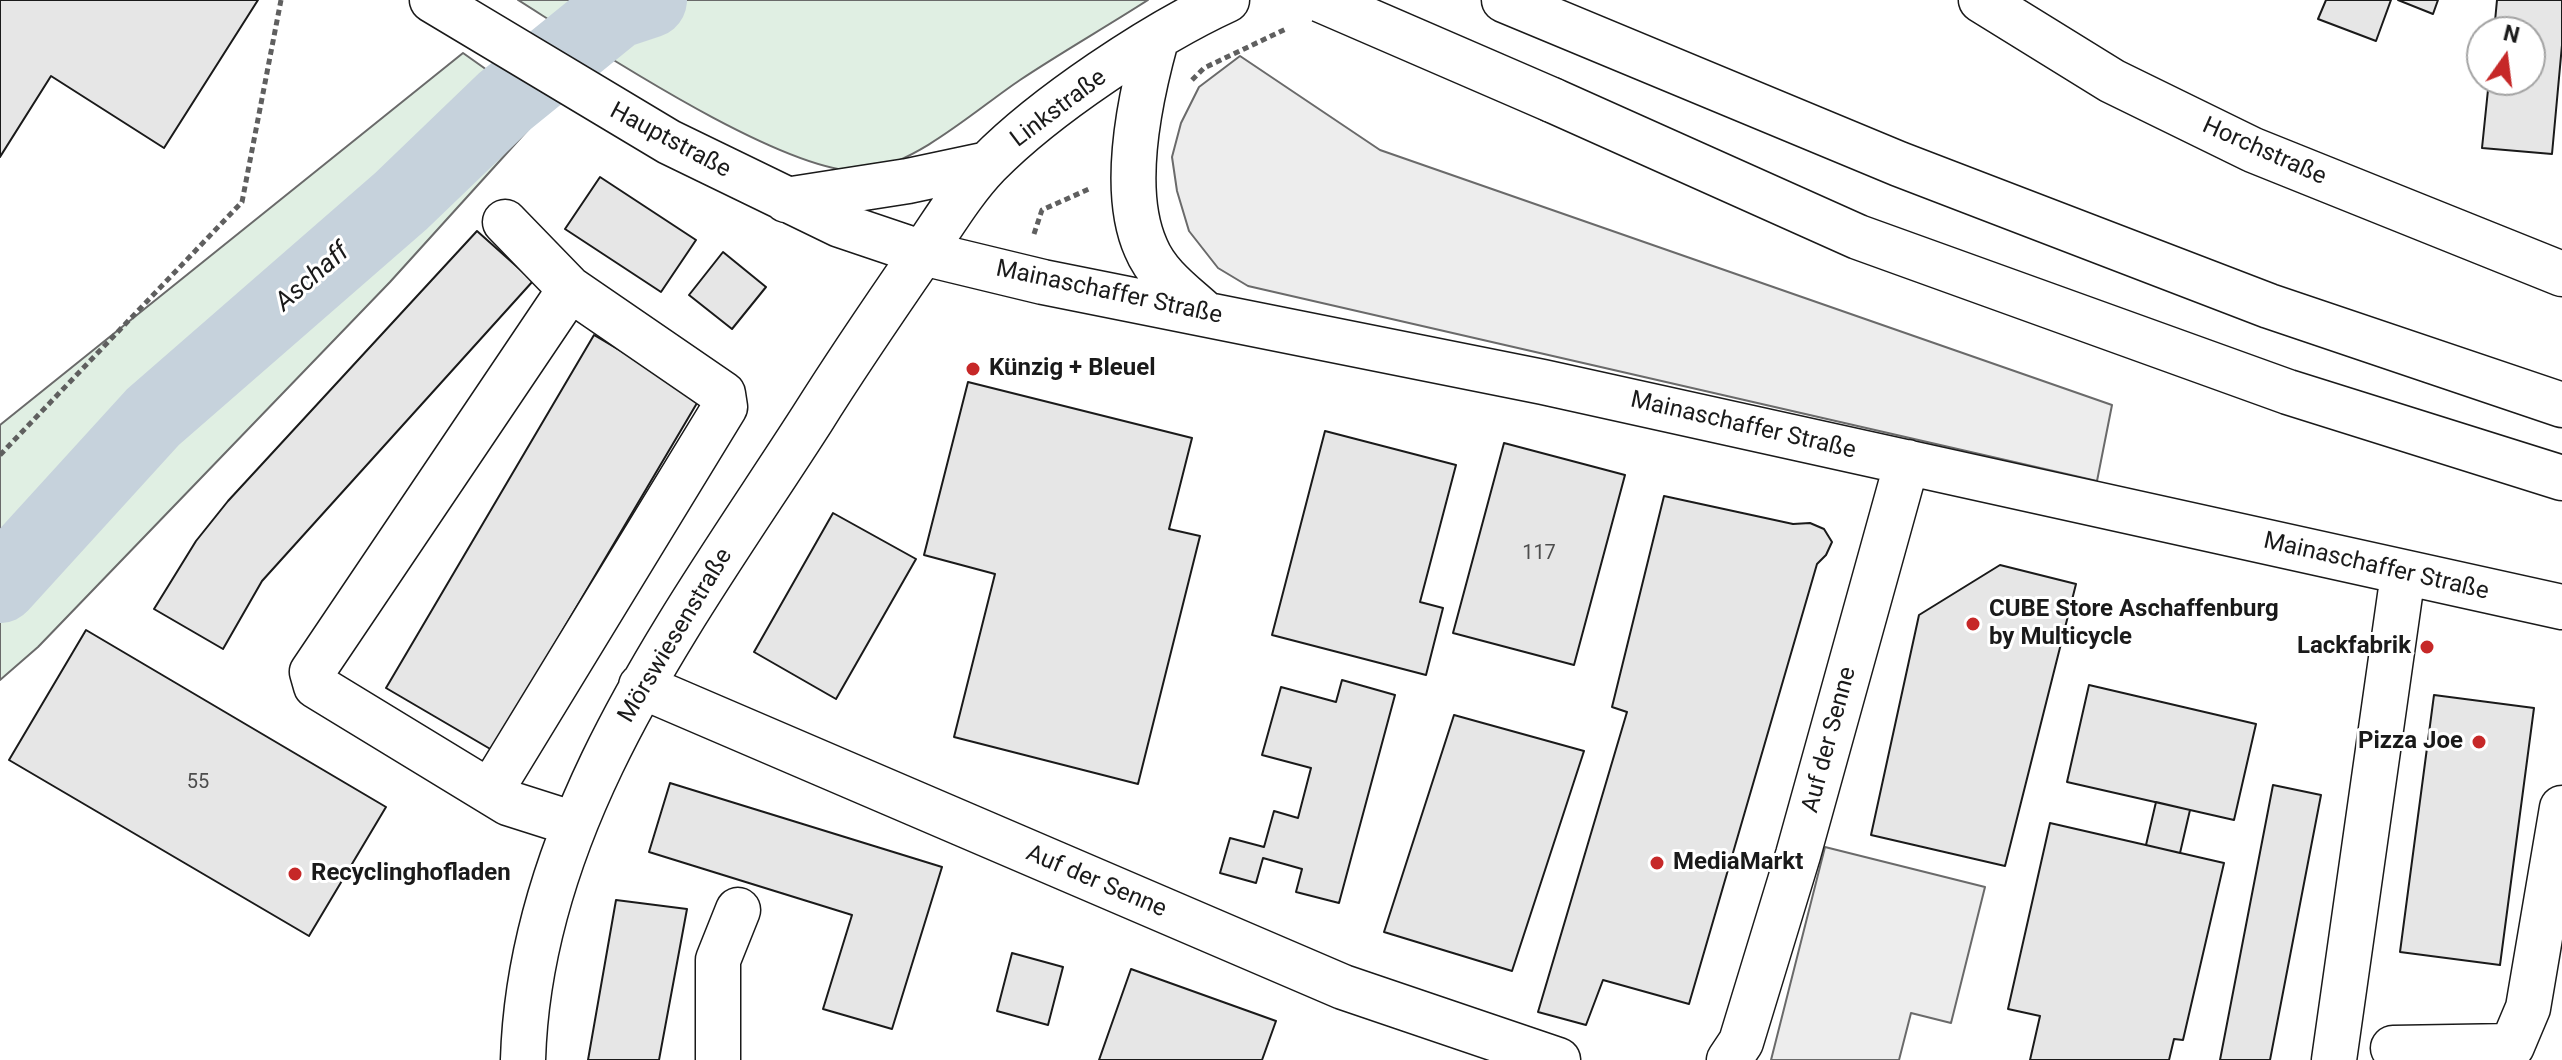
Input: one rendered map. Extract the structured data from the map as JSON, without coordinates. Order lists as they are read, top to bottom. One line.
{"streets":{"main road":["Linkstraße","Hauptstraße","Horchstraße","Mainaschaffer Straße","Mörswiesenstraße","Auf der Senne"]},"crossings":[["Linkstraße","Hauptstraße"],["Linkstraße","Mainaschaffer Straße"],["Linkstraße","Mörswiesenstraße"],["Hauptstraße","Mainaschaffer Straße"],["Hauptstraße","Mörswiesenstraße"],["Mainaschaffer Straße","Mörswiesenstraße"],["Mainaschaffer Straße","Auf der Senne"],["Mörswiesenstraße","Auf der Senne"]],"water":["Aschaff"],"places":["Künzig + Bleuel","CUBE Store Aschaffenburg by Multicycle","Lackfabrik","Pizza Joe","MediaMarkt","Recyclinghofladen"],"house_numbers":["117","55"],"north":"top"}
